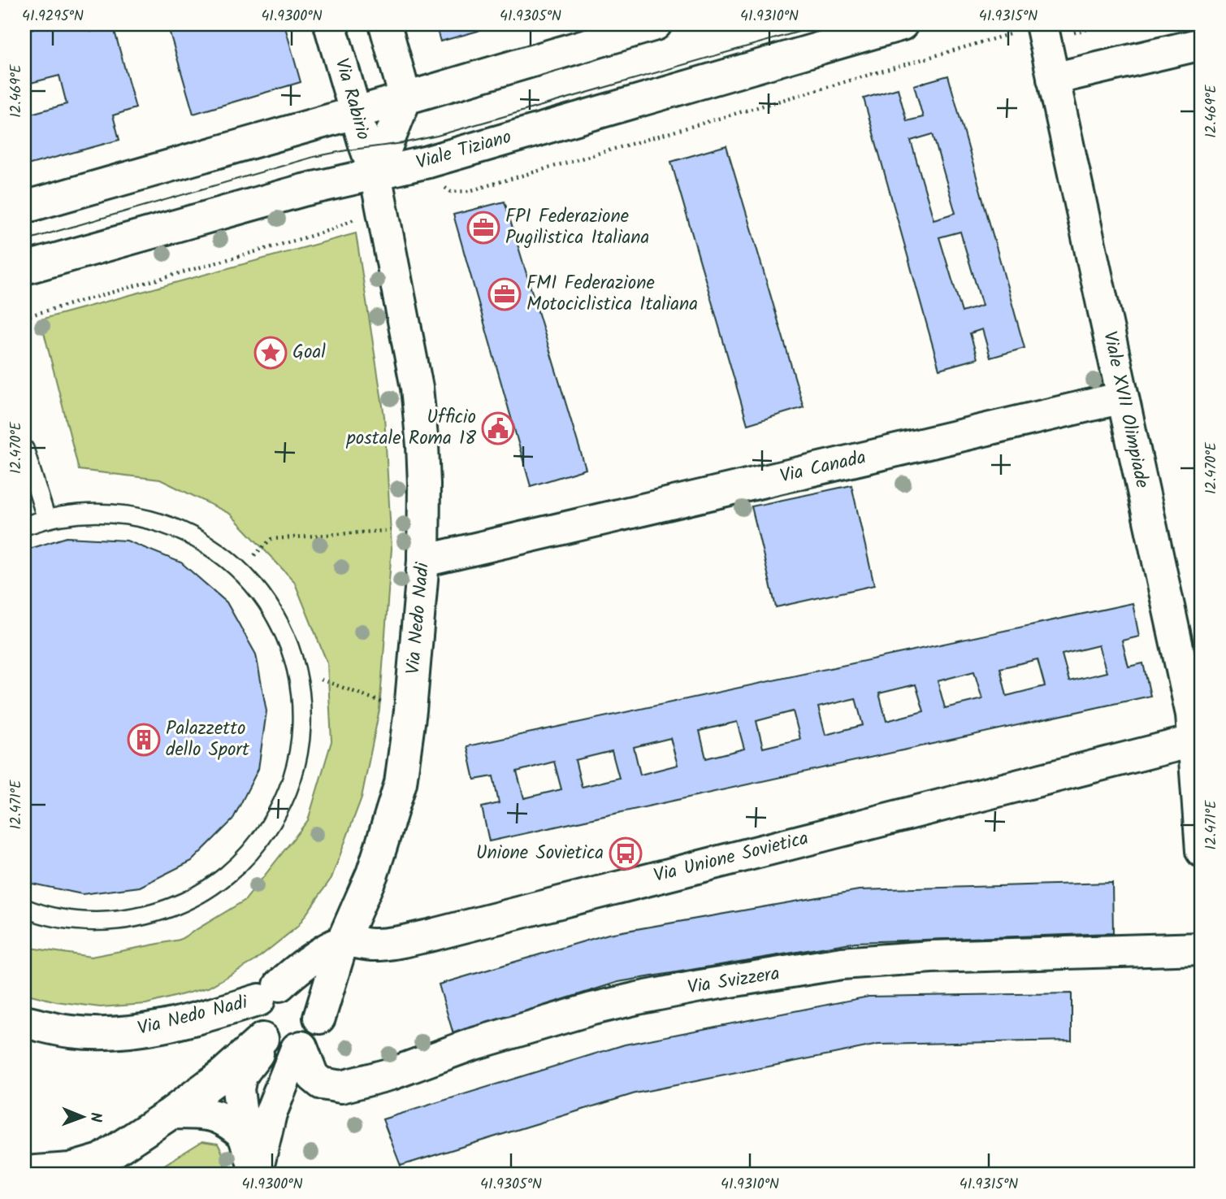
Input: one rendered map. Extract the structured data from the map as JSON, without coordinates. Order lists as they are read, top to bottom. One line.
{"streets":{"street":["Via Rabirio","Viale Tiziano","Viale XVII Olimpiade","Via Canada","Via Nedo Nadi","Via Unione Sovietica","Via Svizzera"]},"crossings":[["Via Rabirio","Viale Tiziano"],["Via Rabirio","Via Nedo Nadi"],["Viale XVII Olimpiade","Via Canada"],["Viale XVII Olimpiade","Via Unione Sovietica"],["Via Canada","Via Nedo Nadi"],["Via Nedo Nadi","Via Unione Sovietica"],["Via Nedo Nadi","Via Svizzera"]],"places":{"office":["FPI Federazione Pugilistica Italiana","FMI Federazione Motociclistica Italiana"],"place":["Goal"],"public building":["Ufficio postale Roma 18"],"building":["Palazzetto dello Sport"],"bus stop":["Unione Sovietica"]},"north":"right","coordinates":["41.9295°N","41.9300°N","41.9305°N","41.9310°N","41.9315°N","12.469°E","12.470°E","12.471°E"]}
